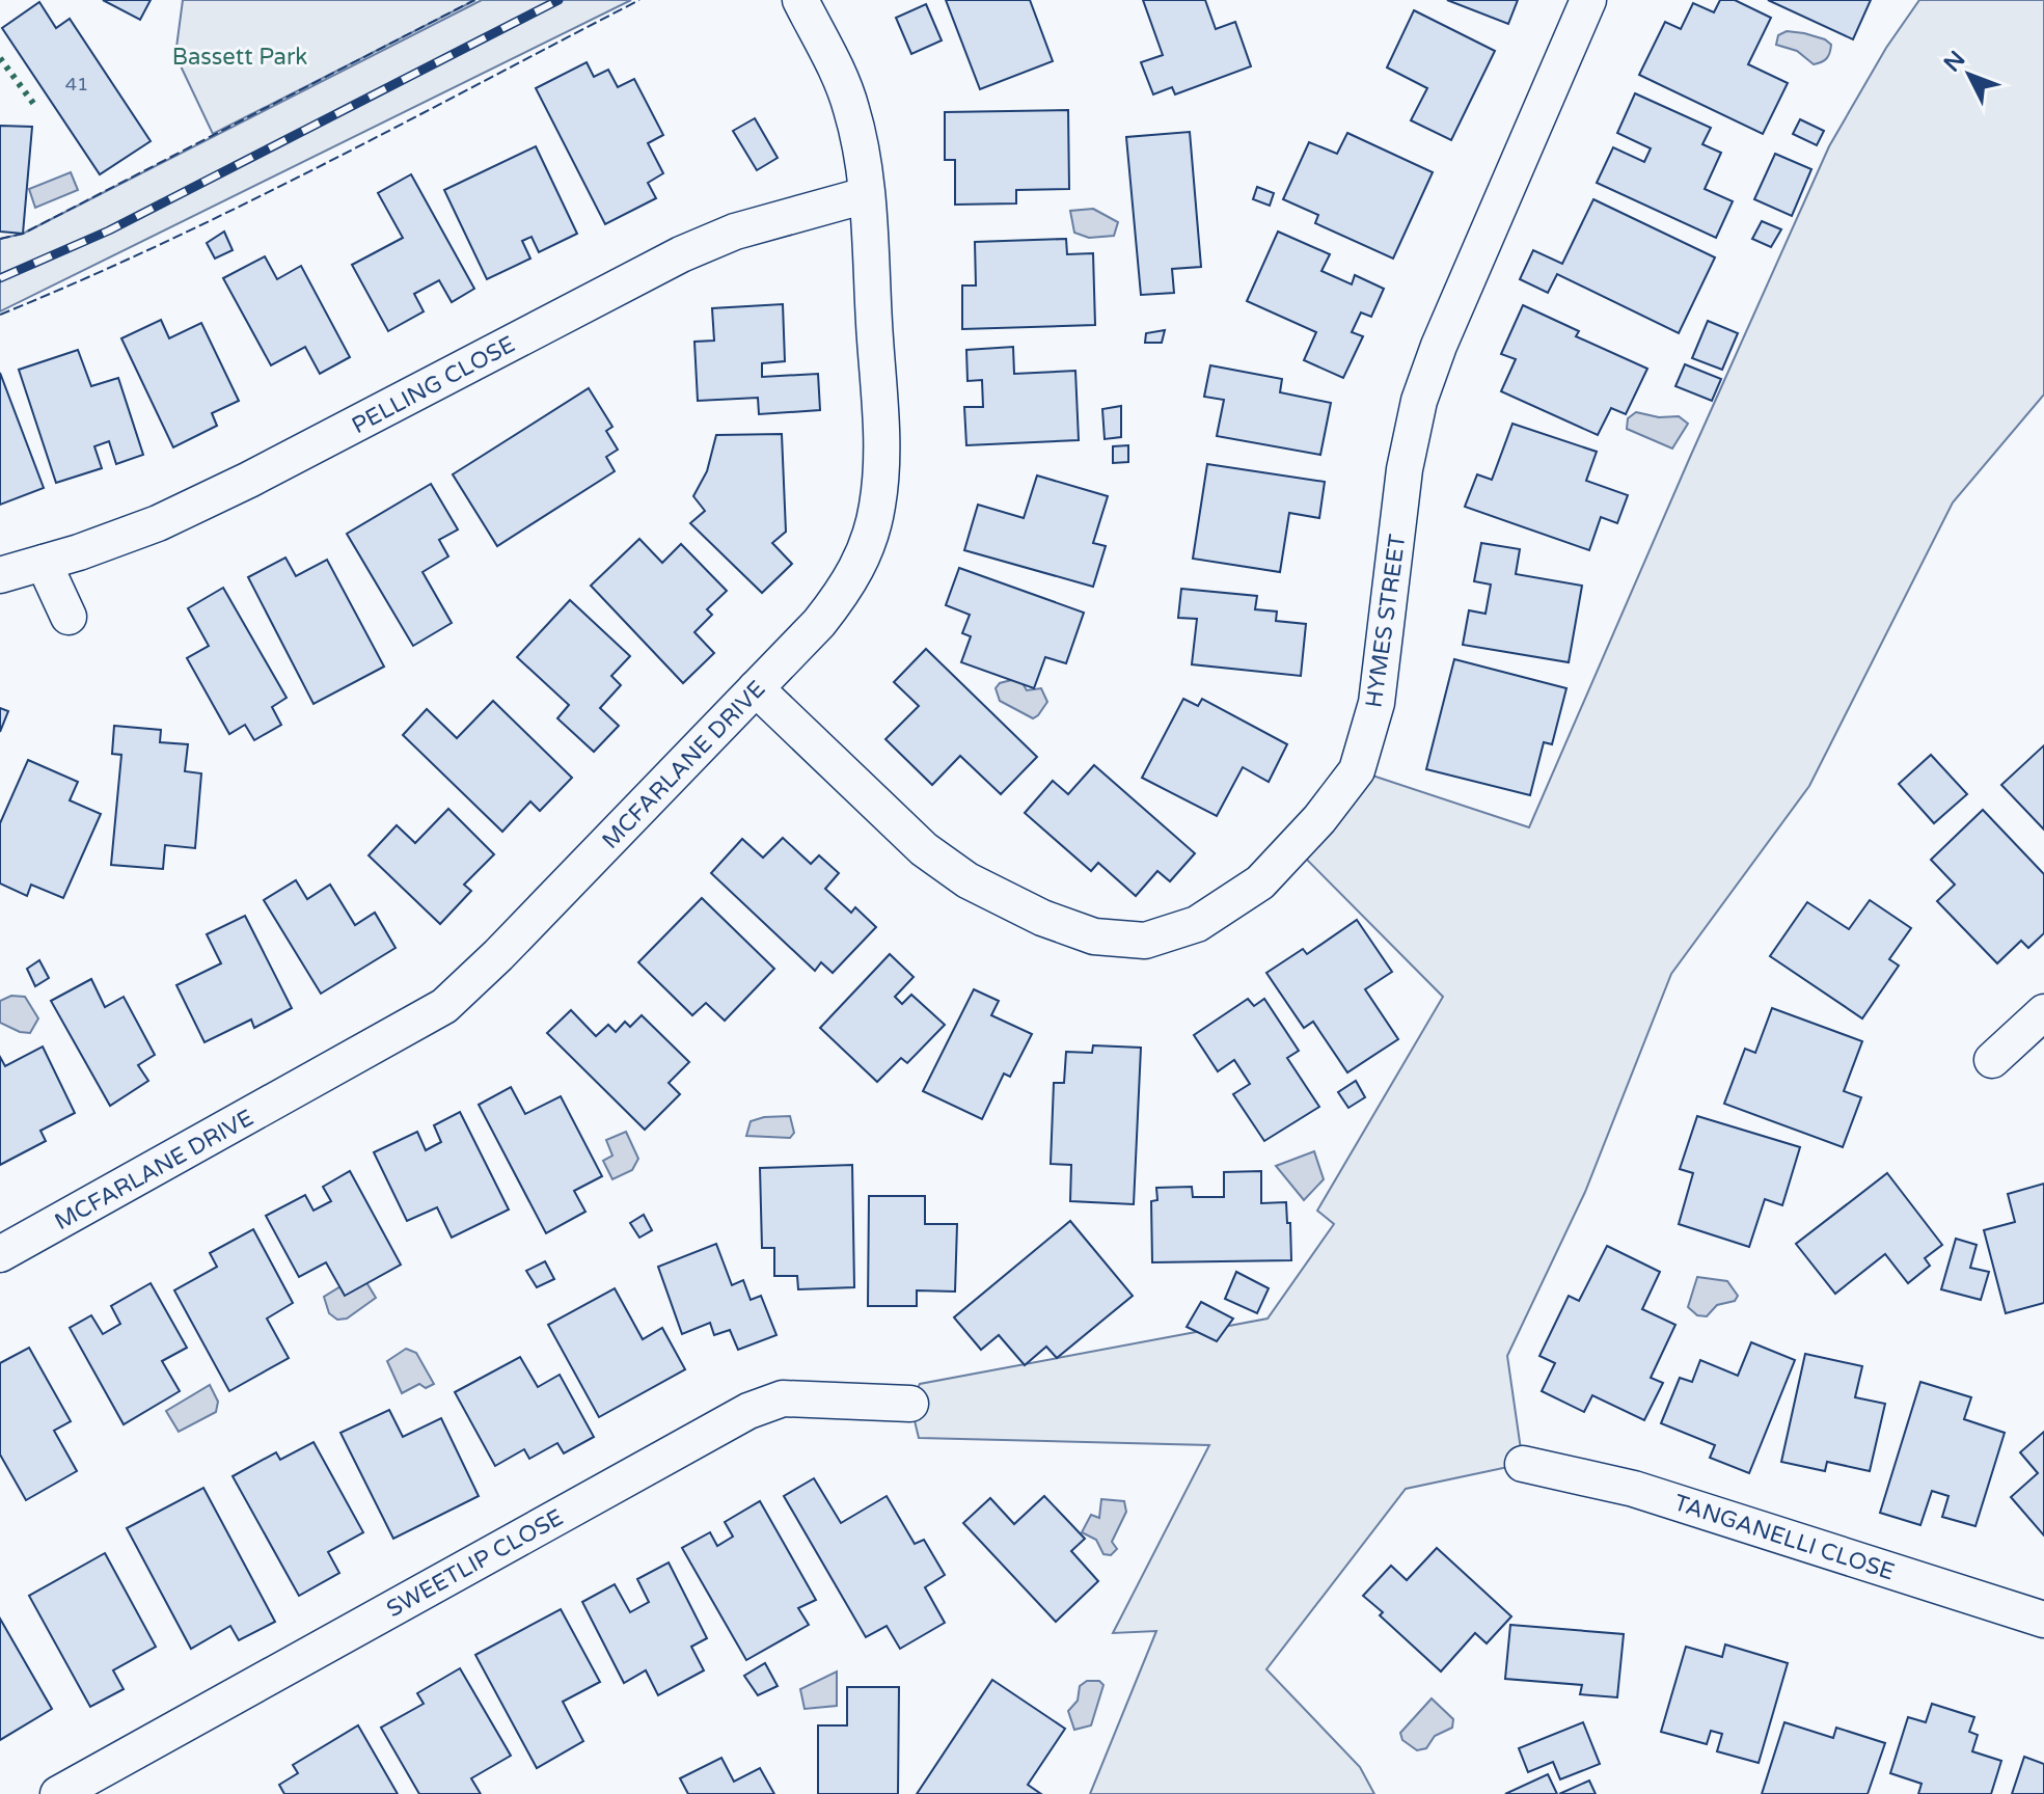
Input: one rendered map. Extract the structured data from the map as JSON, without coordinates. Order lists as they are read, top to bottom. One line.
{"streets":{"street":["PELLING CLOSE","HYMES STREET","MCFARLANE DRIVE","TANGANELLI CLOSE","SWEETLIP CLOSE"]},"crossings":[["PELLING CLOSE","MCFARLANE DRIVE"],["HYMES STREET","MCFARLANE DRIVE"]],"parks":["Bassett Park"],"house_numbers":["41"],"north":"top left"}
